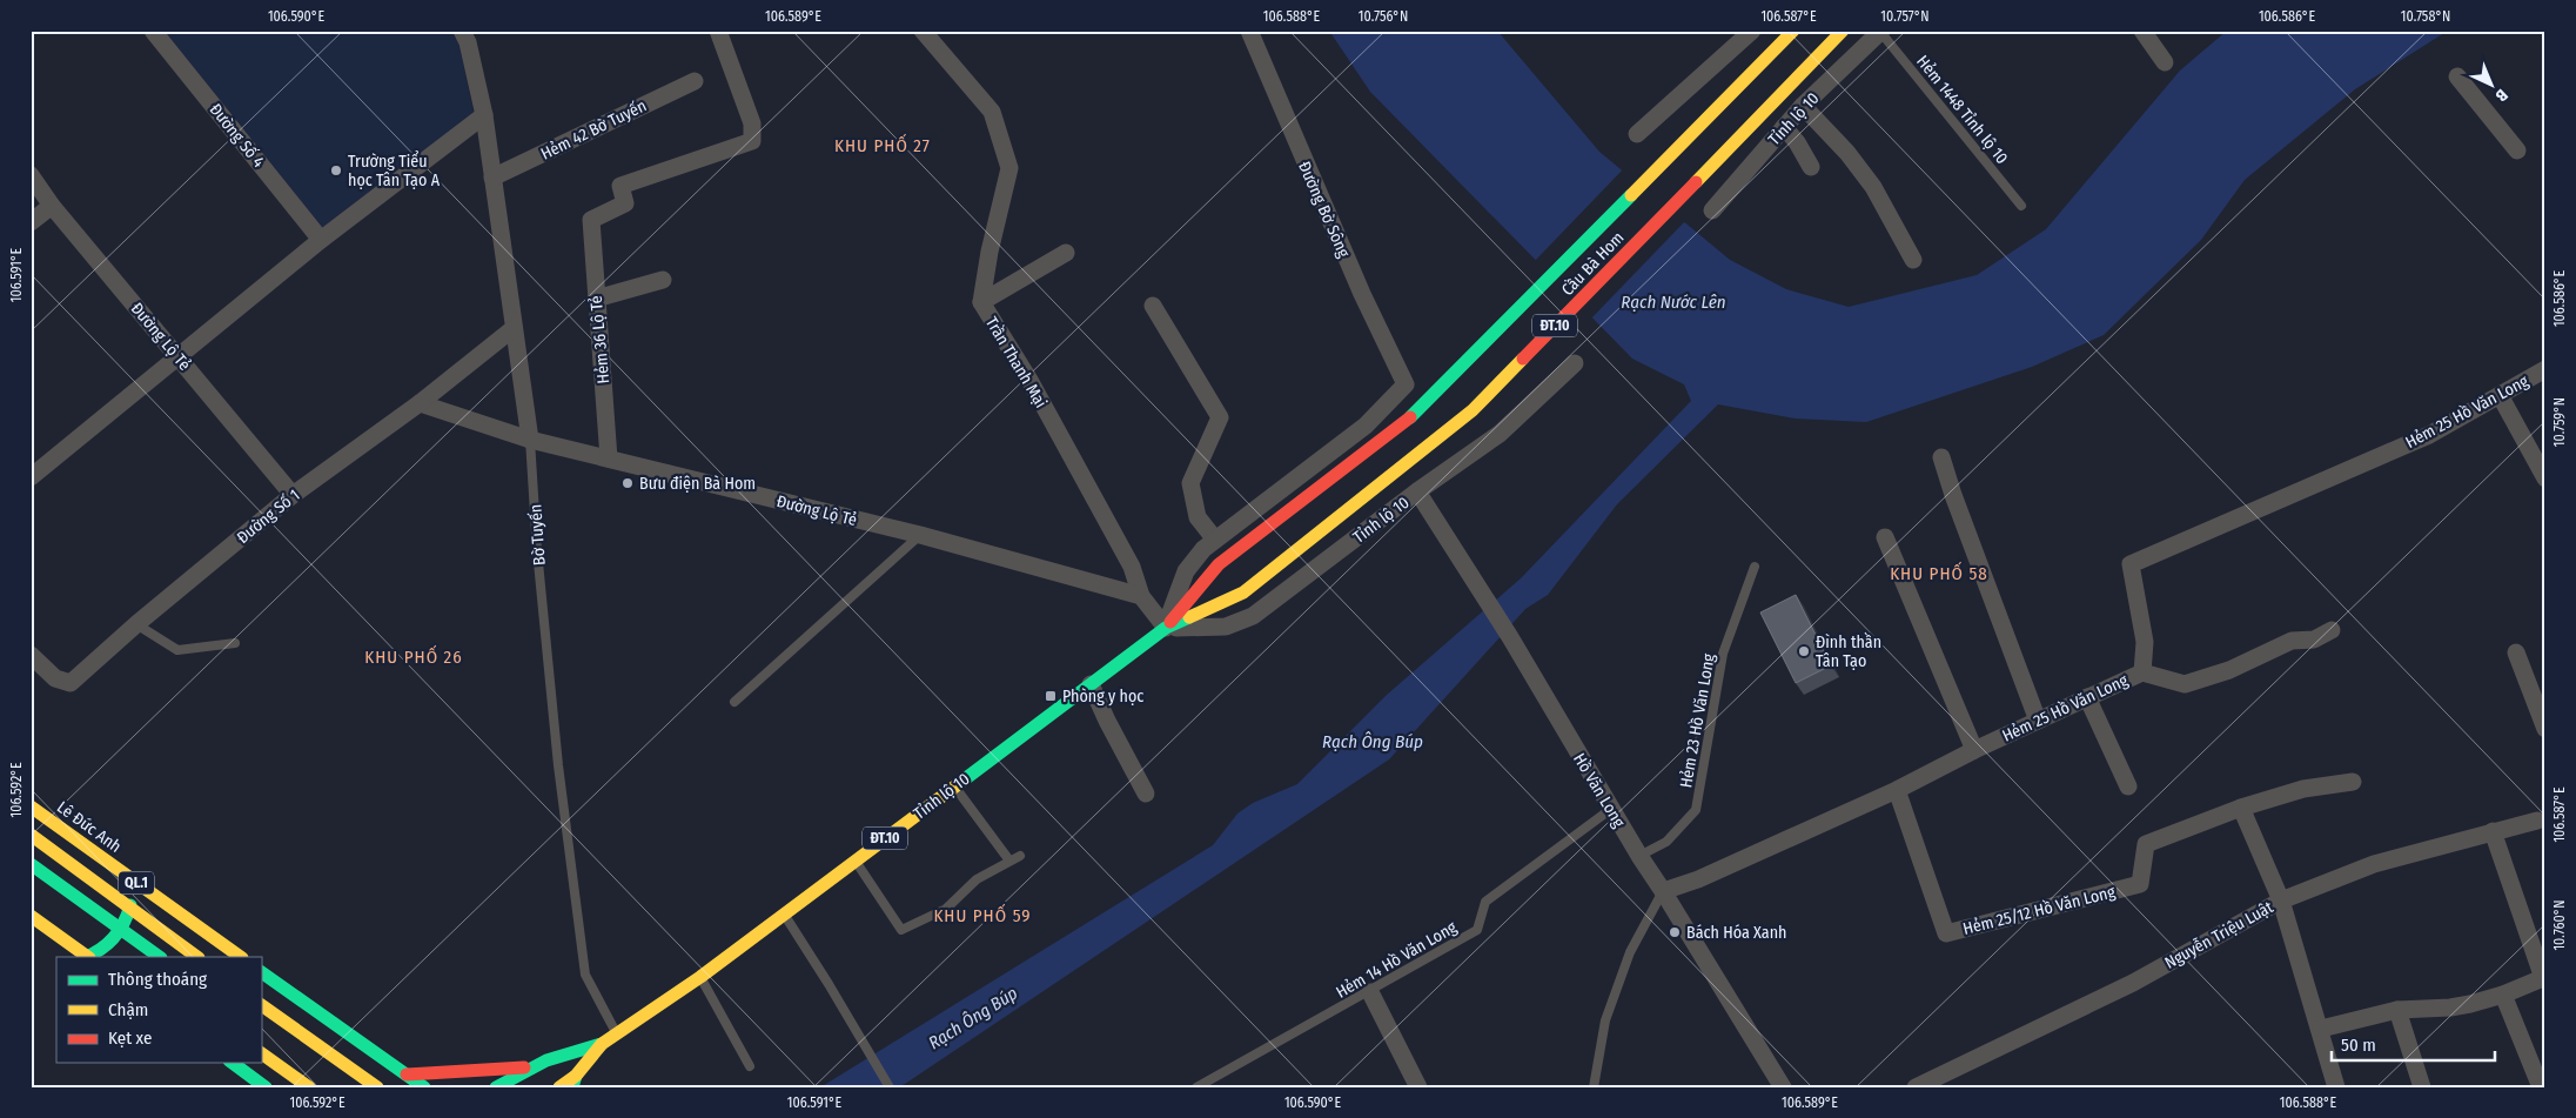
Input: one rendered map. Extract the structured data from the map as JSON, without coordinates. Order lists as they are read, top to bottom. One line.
{"streets":{"main road":["Tỉnh lộ 10","Cầu Bà Hom","ĐT.10","Lê Đức Anh","QL.1"],"street":["Hẻm 42 Bờ Tuyến","Đường Số 4","Đường Bờ Sông","Đường Lộ Tẻ","Hẻm 36 Lộ Tẻ","Trần Thanh Mại","Hẻm 25 Hồ Văn Long","Đường Số 1","Bờ Tuyến","Hồ Văn Long","Hẻm 25/12 Hồ Văn Long","Nguyễn Triệu Luật"],"lane":["Hẻm 1448 Tỉnh lộ 10","Hẻm 23 Hồ Văn Long","Hẻm 14 Hồ Văn Long"]},"crossings":[["Hẻm 1448 Tỉnh lộ 10","Tỉnh lộ 10"],["Tỉnh lộ 10","Cầu Bà Hom"],["Tỉnh lộ 10","Bờ Tuyến"],["Tỉnh lộ 10","Hồ Văn Long"],["Hẻm 42 Bờ Tuyến","Bờ Tuyến"],["Đường Lộ Tẻ","Hẻm 36 Lộ Tẻ"],["Đường Lộ Tẻ","Trần Thanh Mại"],["Đường Lộ Tẻ","Đường Số 1"],["Đường Lộ Tẻ","Bờ Tuyến"],["Hẻm 25 Hồ Văn Long","Hồ Văn Long"],["Hẻm 25 Hồ Văn Long","Hẻm 25/12 Hồ Văn Long"],["Đường Số 1","Bờ Tuyến"],["Hẻm 23 Hồ Văn Long","Hồ Văn Long"],["Hồ Văn Long","Hẻm 14 Hồ Văn Long"]],"districts":["KHU PHỐ 27","KHU PHỐ 58","KHU PHỐ 26","KHU PHỐ 59"],"water":["Rạch Nước Lên","Rạch Ông Búp"],"places":{"other":["Trường Tiểu học Tân Tạo A","Bưu điện Bà Hom","Đình thần Tân Tạo","Bách Hóa Xanh"],"transit":["Phòng y học"]},"legend":["Thông thoáng","Chậm","Kẹt xe"],"scale_bar":"50 m","north":"bottom right","coordinates":["106.590°E","106.589°E","106.588°E","10.756°N","106.587°E","10.757°N","106.586°E","10.758°N","106.591°E","10.759°N","106.592°E","10.760°N"]}
